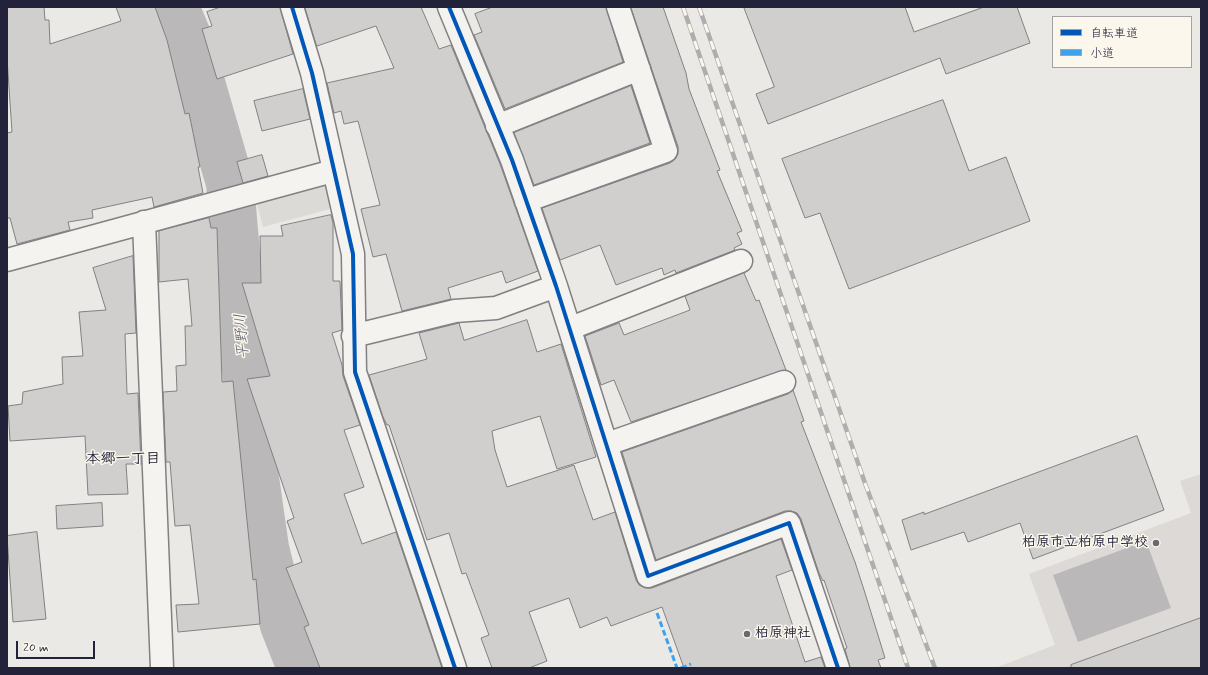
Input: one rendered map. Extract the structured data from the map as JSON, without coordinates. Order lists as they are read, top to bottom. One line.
{"districts":["本郷一丁目"],"water":["平野川"],"places":["柏原市立柏原中学校","柏原神社"],"legend":["自転車道","小道"],"scale_bar":"20 m"}
